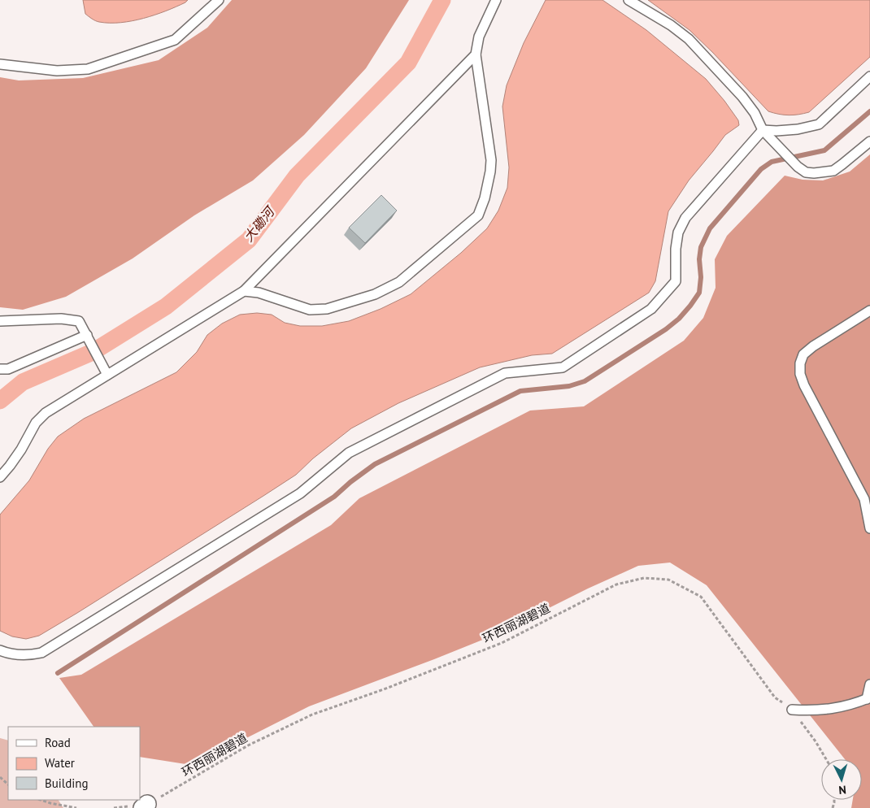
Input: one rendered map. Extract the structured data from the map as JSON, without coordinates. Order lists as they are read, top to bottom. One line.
{"streets":{"path":["环西丽湖碧道"]},"water":["大磡河"],"legend":["Road","Water","Building"],"north":"bottom"}
